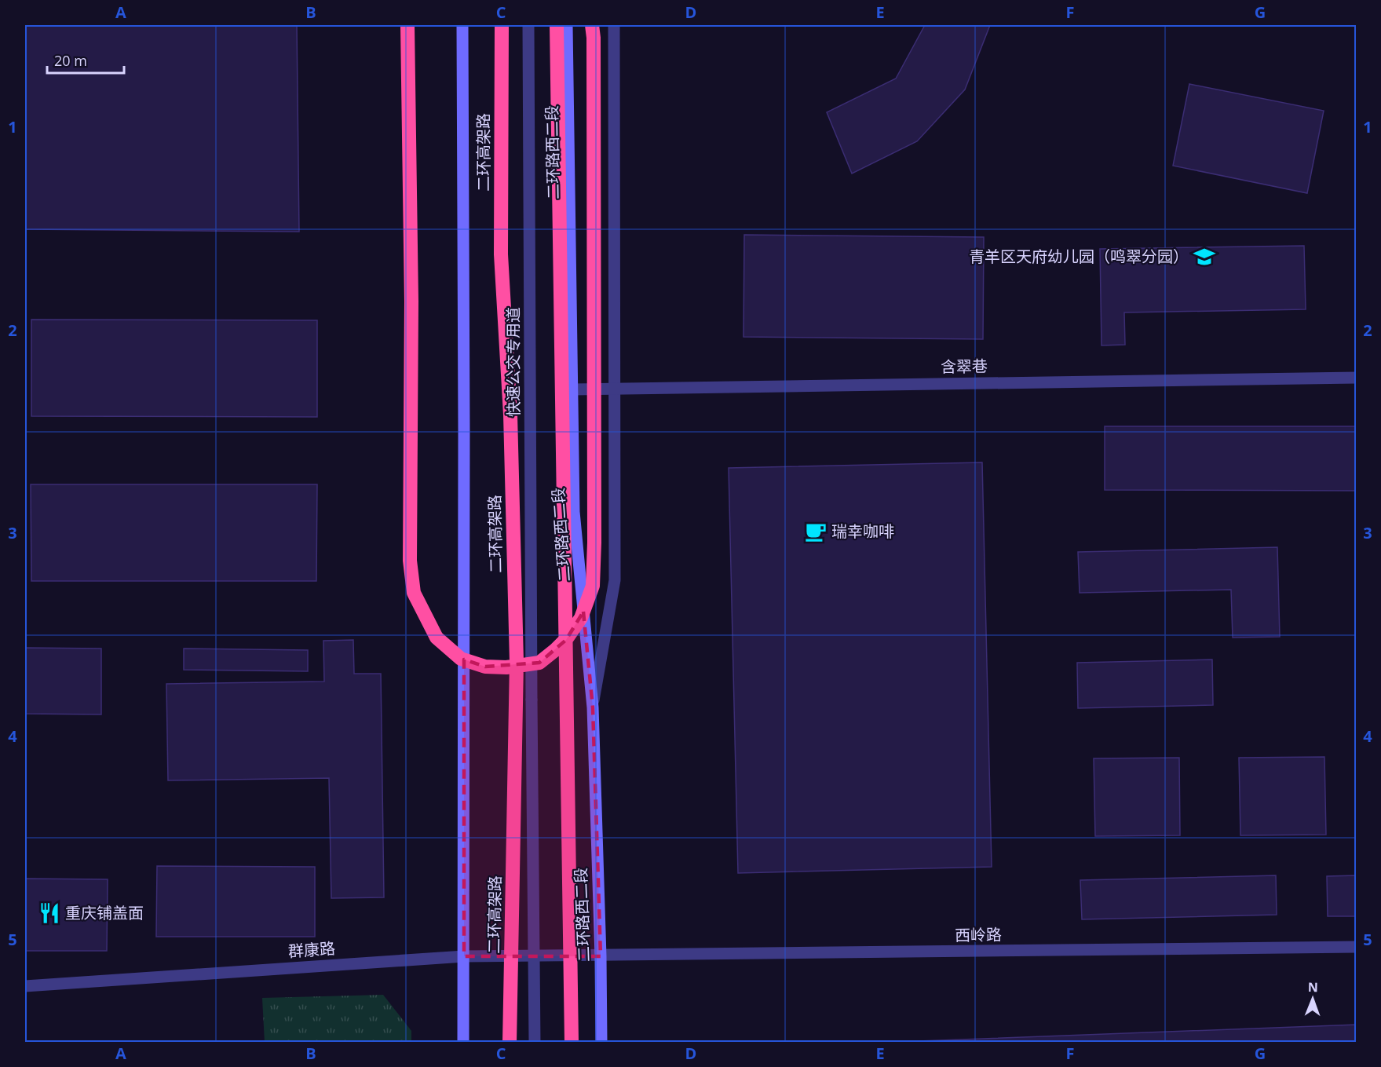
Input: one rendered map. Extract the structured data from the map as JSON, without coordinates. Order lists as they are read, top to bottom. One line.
{"streets":{"highway":["二环高架路"],"main road":["二环路西二段"],"street":["快速公交专用道","含翠巷","西岭路","群康路"]},"crossings":[["二环路西二段","含翠巷"],["二环路西二段","西岭路"],["二环路西二段","群康路"],["西岭路","群康路"]],"places":{"school or university":["青羊区天府幼儿园（鸣翠分园）"],"cafe":["瑞幸咖啡"],"restaurant":["重庆铺盖面"]},"scale_bar":"20 m","north":"top","grid":{"columns":["A","B","C","D","E","F","G"],"rows":["1","2","3","4","5"]}}
